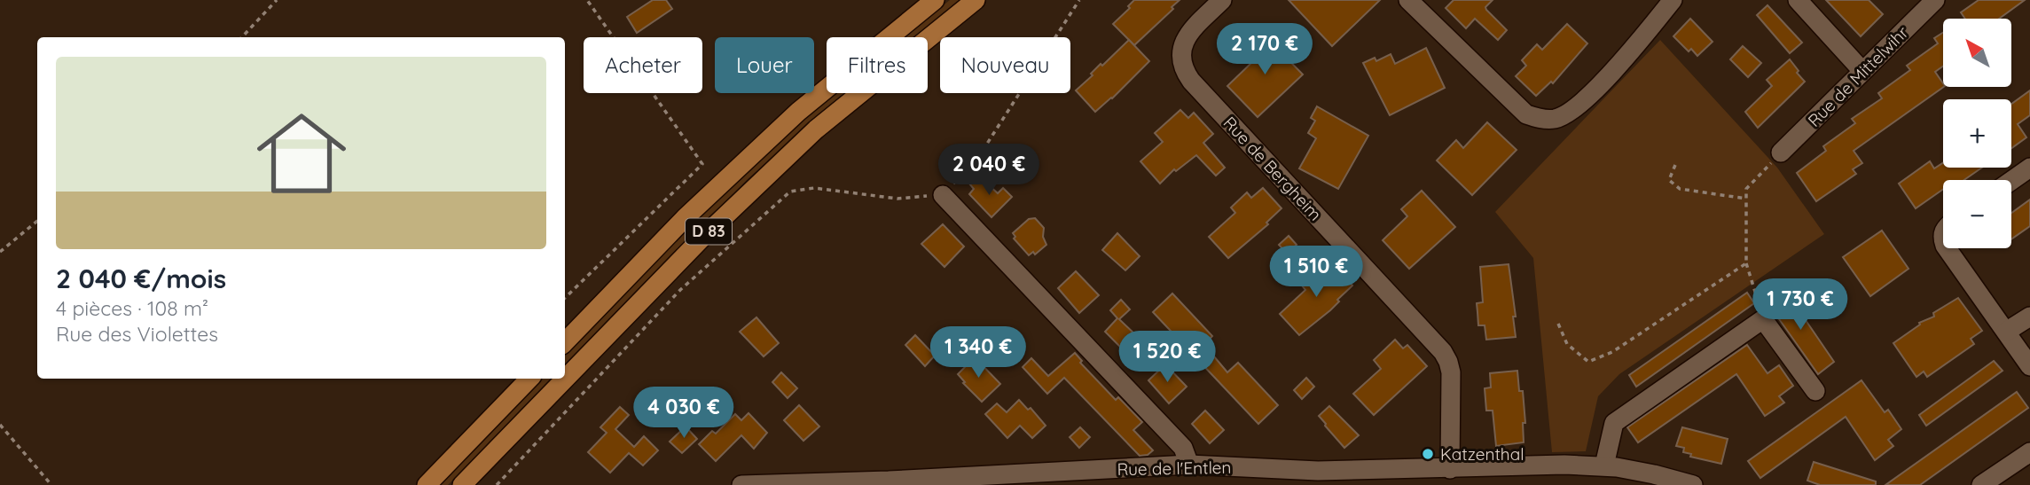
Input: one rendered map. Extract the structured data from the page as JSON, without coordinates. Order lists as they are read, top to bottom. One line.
{"streets":{"main road":["D 83"],"street":["Rue de Mittelwihr","Rue de Bergheim","Rue de l'Entlen"]},"crossings":[["Rue de Bergheim","Rue de l'Entlen"]],"places":["Katzenthal"],"north":"top left","page":{"map_buttons":["+","−"],"price":["2 170 €","2 040 €","1 510 €","1 730 €","1 340 €","1 520 €","4 030 €"],"chip":["Acheter","Louer","Filtres","Nouveau"],"list":[{"name":"2 040 €/mois","note":"4 pièces · 108 m² · Rue des Violettes"}]}}
